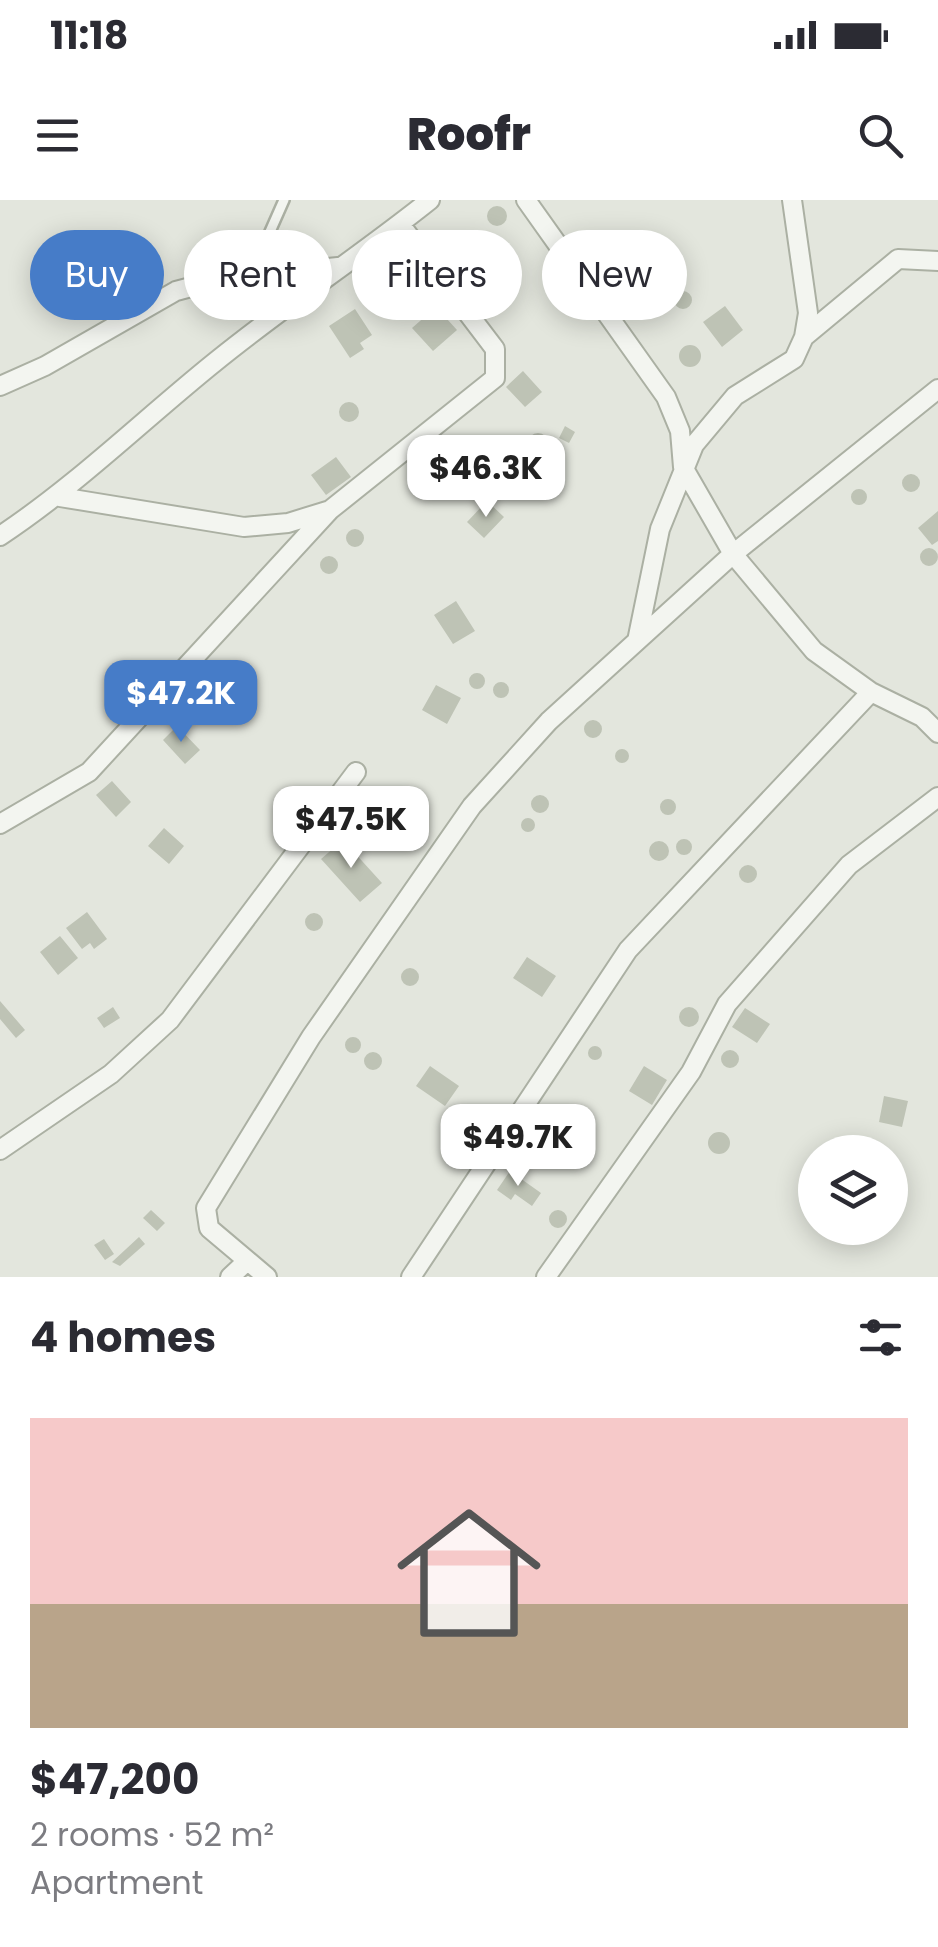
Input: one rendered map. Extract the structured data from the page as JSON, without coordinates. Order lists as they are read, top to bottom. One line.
{"page":{"status":"11:18","header":"Roofr","chip":["Buy","Rent","Filters","New"],"price":["$46.3K","$47.2K","$47.5K","$49.7K"],"heading":"4 homes","list":[{"name":"$47,200","note":"2 rooms · 52 m² · Apartment"}]}}
